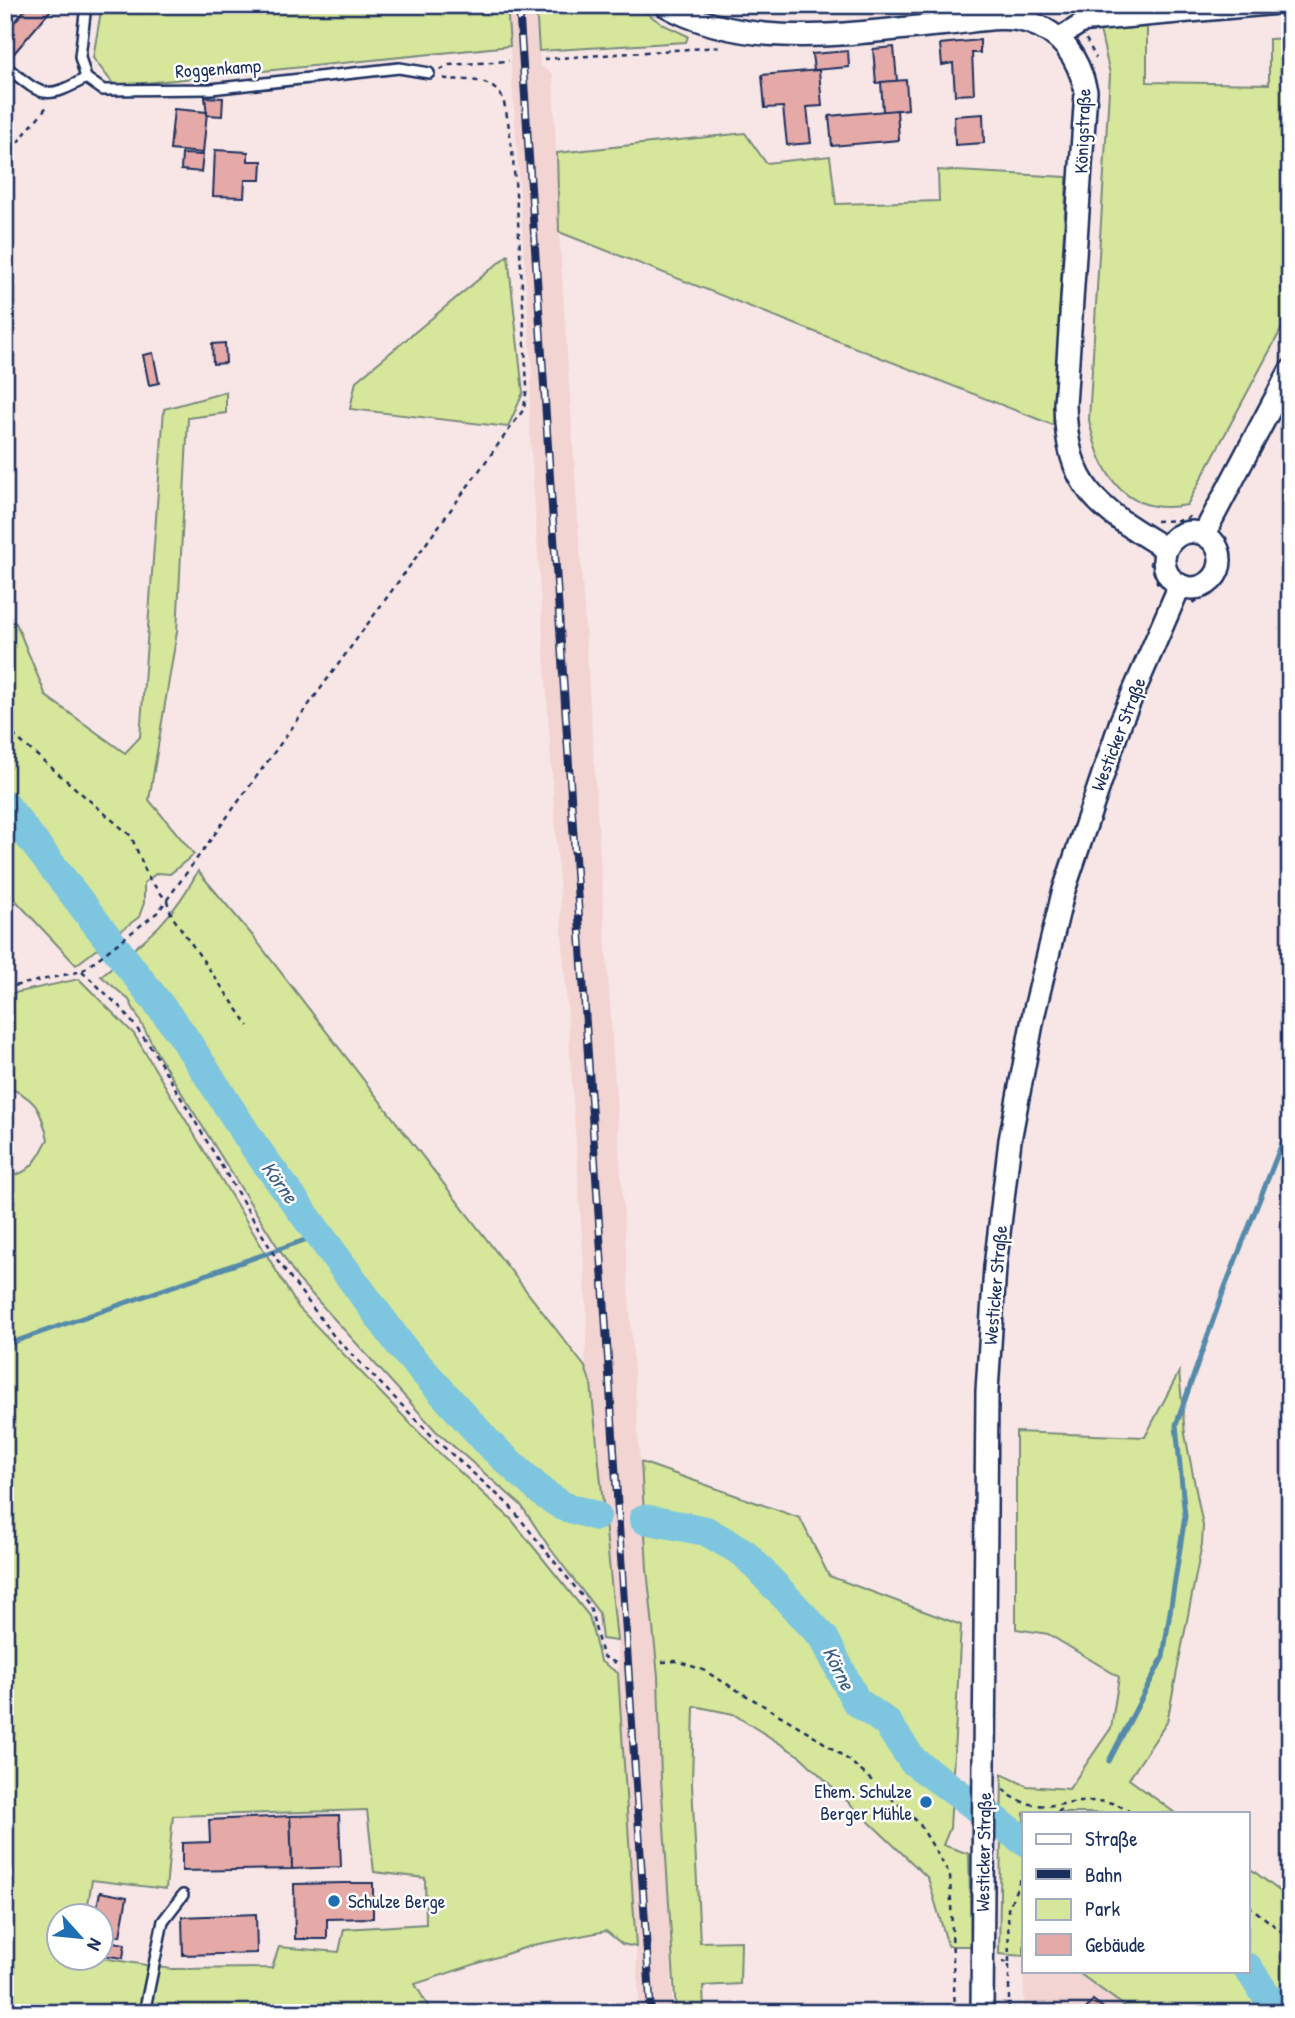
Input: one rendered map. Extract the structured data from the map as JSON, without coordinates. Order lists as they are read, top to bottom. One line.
{"streets":{"street":["Königstraße","Westicker Straße"],"lane":["Roggenkamp"]},"crossings":[["Königstraße","Westicker Straße"]],"water":["Körne"],"places":["Ehem. Schulze Berger Mühle","Schulze Berge"],"legend":["Straße","Bahn","Park","Gebäude"],"north":"bottom right"}
